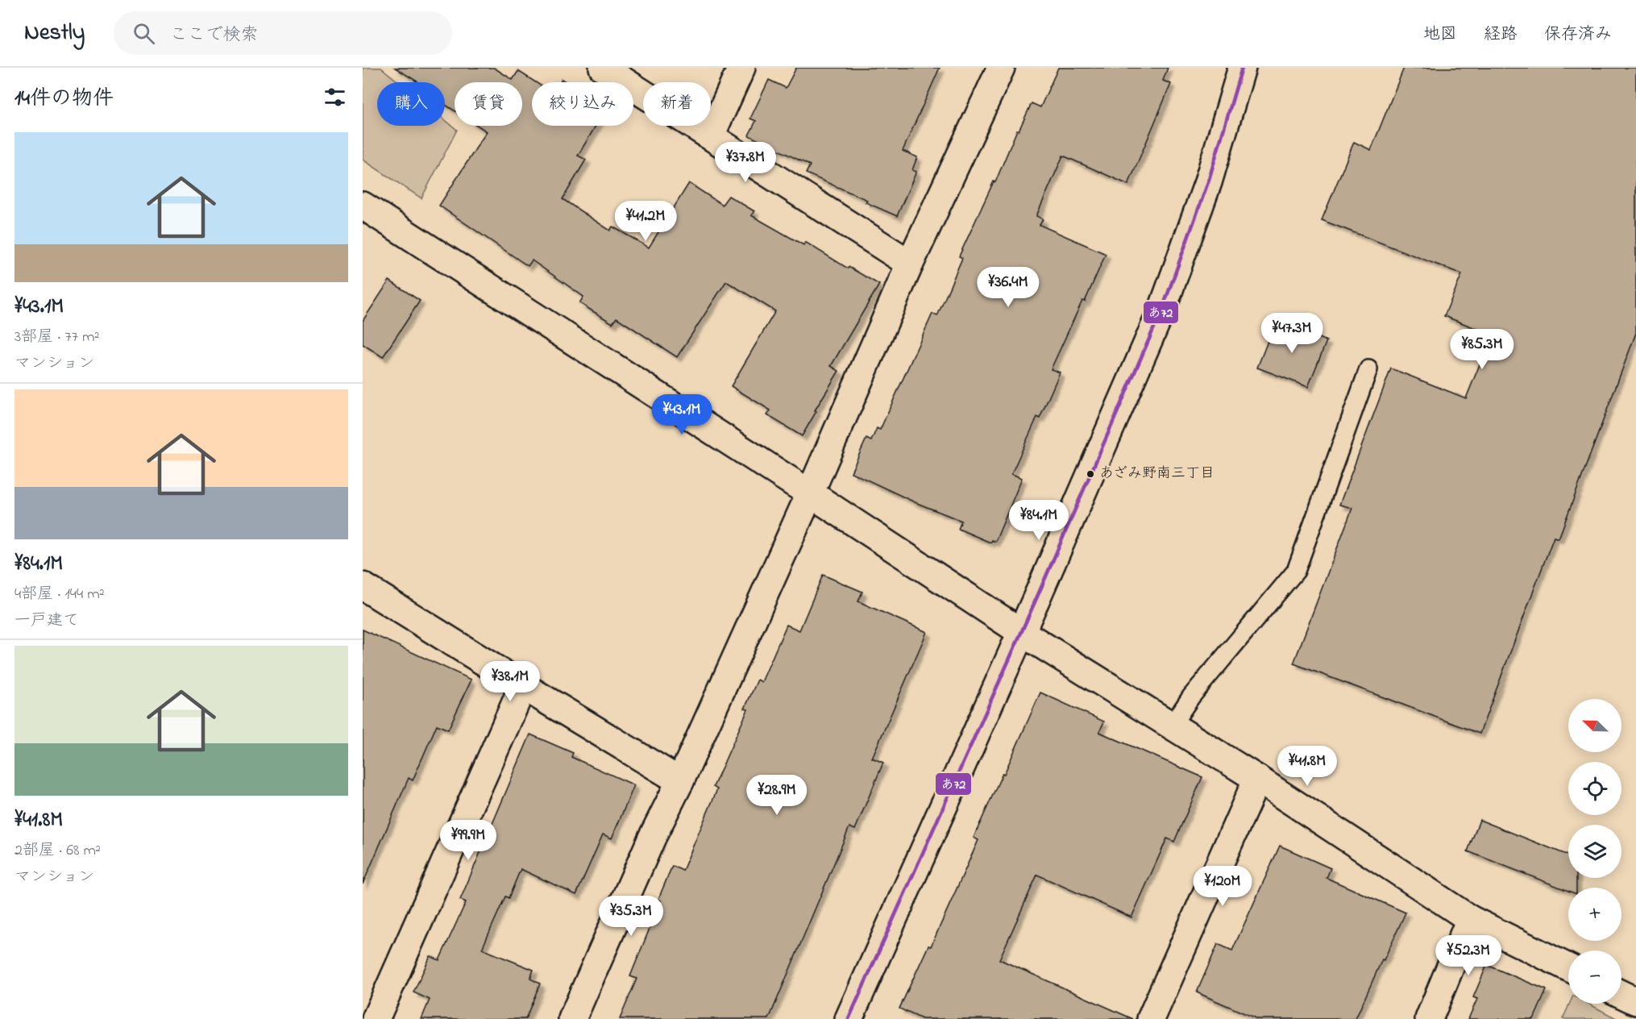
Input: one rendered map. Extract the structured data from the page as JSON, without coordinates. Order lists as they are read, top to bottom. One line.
{"places":["あざみ野南三丁目"],"lines":["transit line あ72"],"north":"top left","page":{"header":"Nestly","search":"ここで検索","nav":["地図","経路","保存済み"],"heading":"14件の物件","chip":["購入","賃貸","絞り込み","新着"],"list":[{"name":"¥43.1M","note":"3部屋 · 77 m² · マンション"},{"name":"¥84.1M","note":"4部屋 · 144 m² · 一戸建て"},{"name":"¥41.8M","note":"2部屋 · 68 m² · マンション"}],"price":["¥37.8M","¥41.2M","¥36.4M","¥47.3M","¥85.3M","¥43.1M","¥84.1M","¥38.1M","¥41.8M","¥28.9M","¥99.9M","¥120M","¥35.3M","¥52.3M"],"map_buttons":["+","−"]}}
